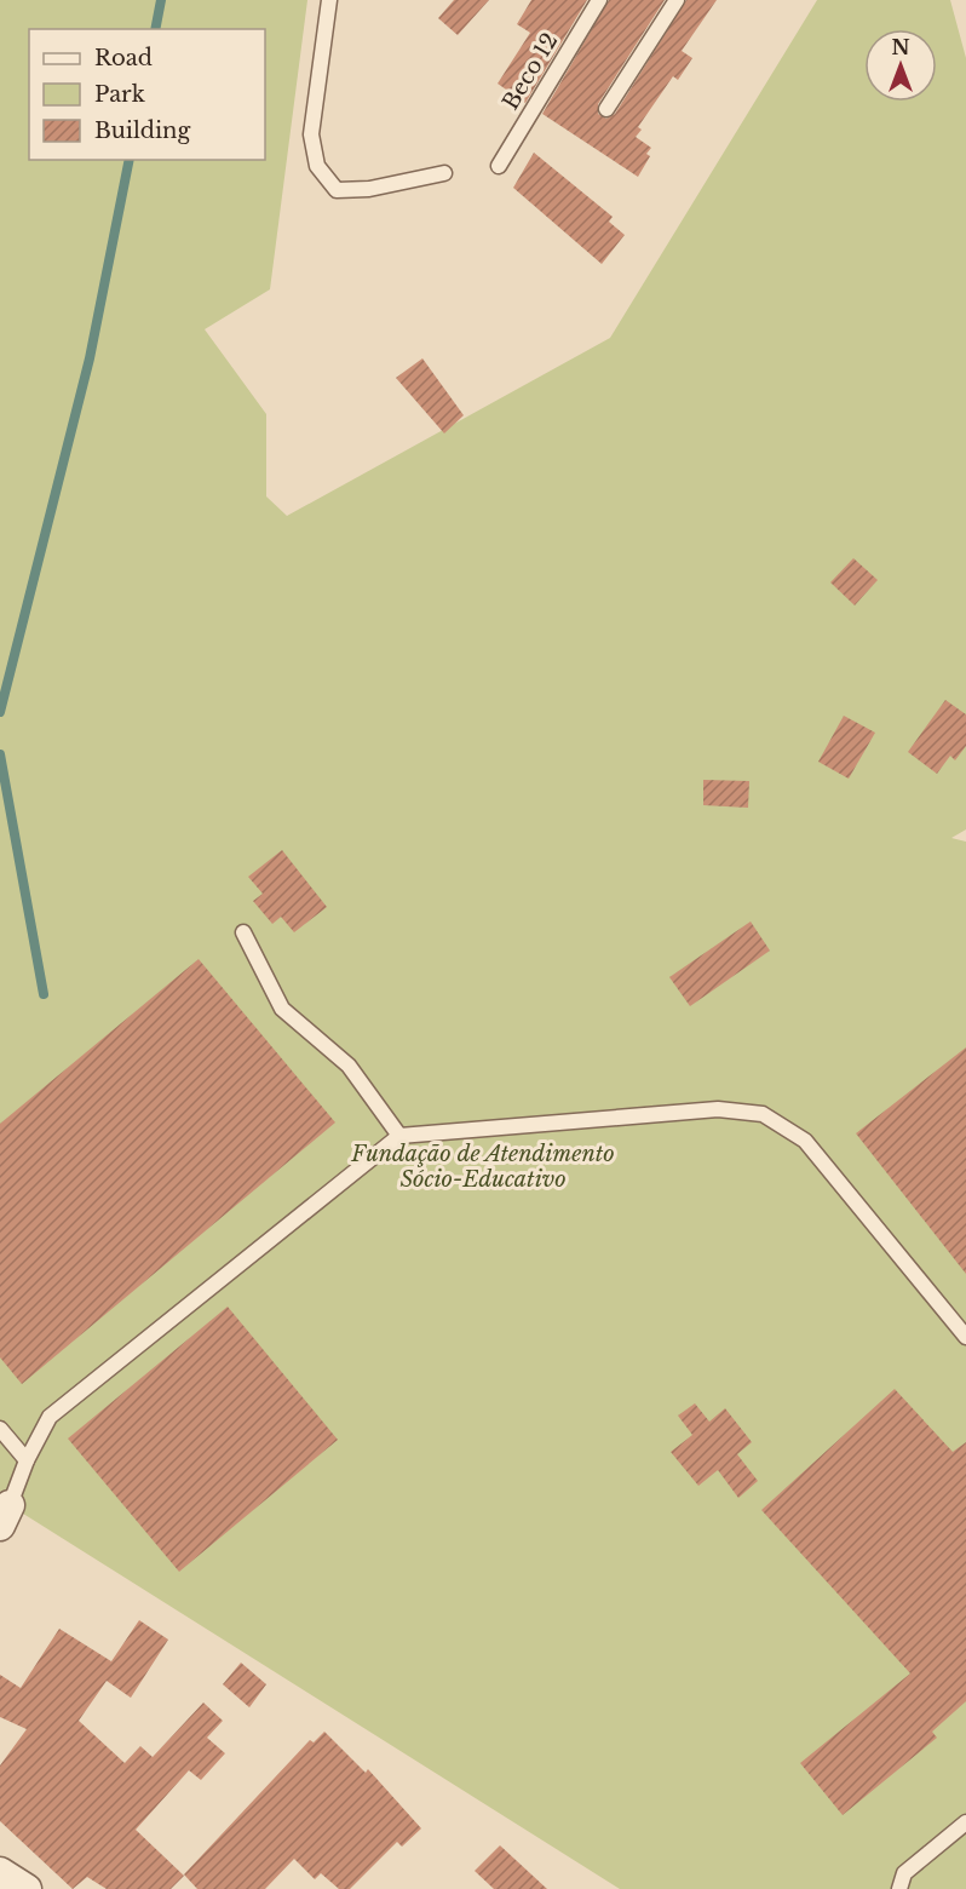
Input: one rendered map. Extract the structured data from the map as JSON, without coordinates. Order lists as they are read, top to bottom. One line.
{"streets":{"lane":["Beco 12"]},"parks":["Fundação de Atendimento Sócio-Educativo"],"legend":["Road","Park","Building"],"north":"top"}
